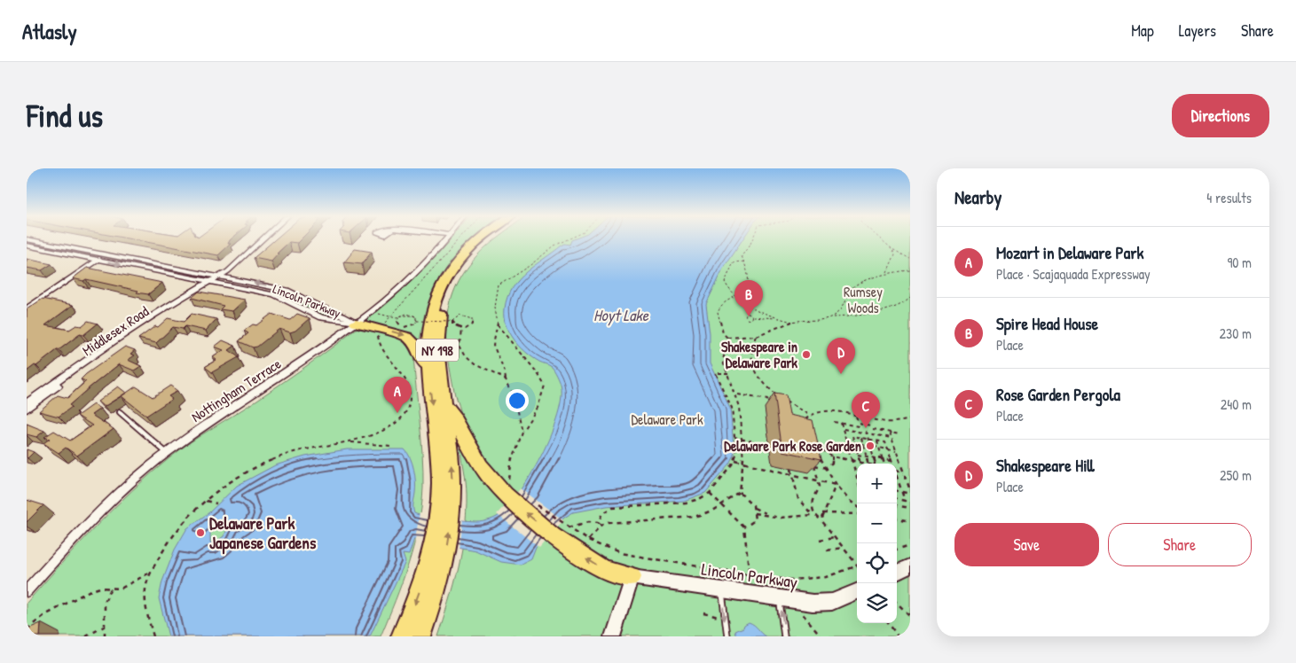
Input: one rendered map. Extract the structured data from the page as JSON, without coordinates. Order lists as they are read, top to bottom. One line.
{"streets":{"highway":["NY 198"],"street":["Lincoln Parkway","Middlesex Road","Nottingham Terrace"]},"crossings":[["Lincoln Parkway","Middlesex Road"],["Lincoln Parkway","Nottingham Terrace"]],"water":["Hoyt Lake"],"parks":["Rumsey Woods","Delaware Park"],"places":["Shakespeare in Delaware Park","Delaware Park Rose Garden","Delaware Park Japanese Gardens"],"page":{"header":"Atlasly","nav":["Map","Layers","Share"],"buttons":["Directions",["Save","Share"]],"title":"Find us","heading":["Nearby","4 results"],"list":[{"mark":"A","name":"Mozart in Delaware Park","note":"Place · Scajaquada Expressway","value":"90 m"},{"mark":"B","name":"Spire Head House","note":"Place","value":"230 m"},{"mark":"C","name":"Rose Garden Pergola","note":"Place","value":"240 m"},{"mark":"D","name":"Shakespeare Hill","note":"Place","value":"250 m"}],"pins":["B","D","A","C"],"map_buttons":["+","−"]}}
